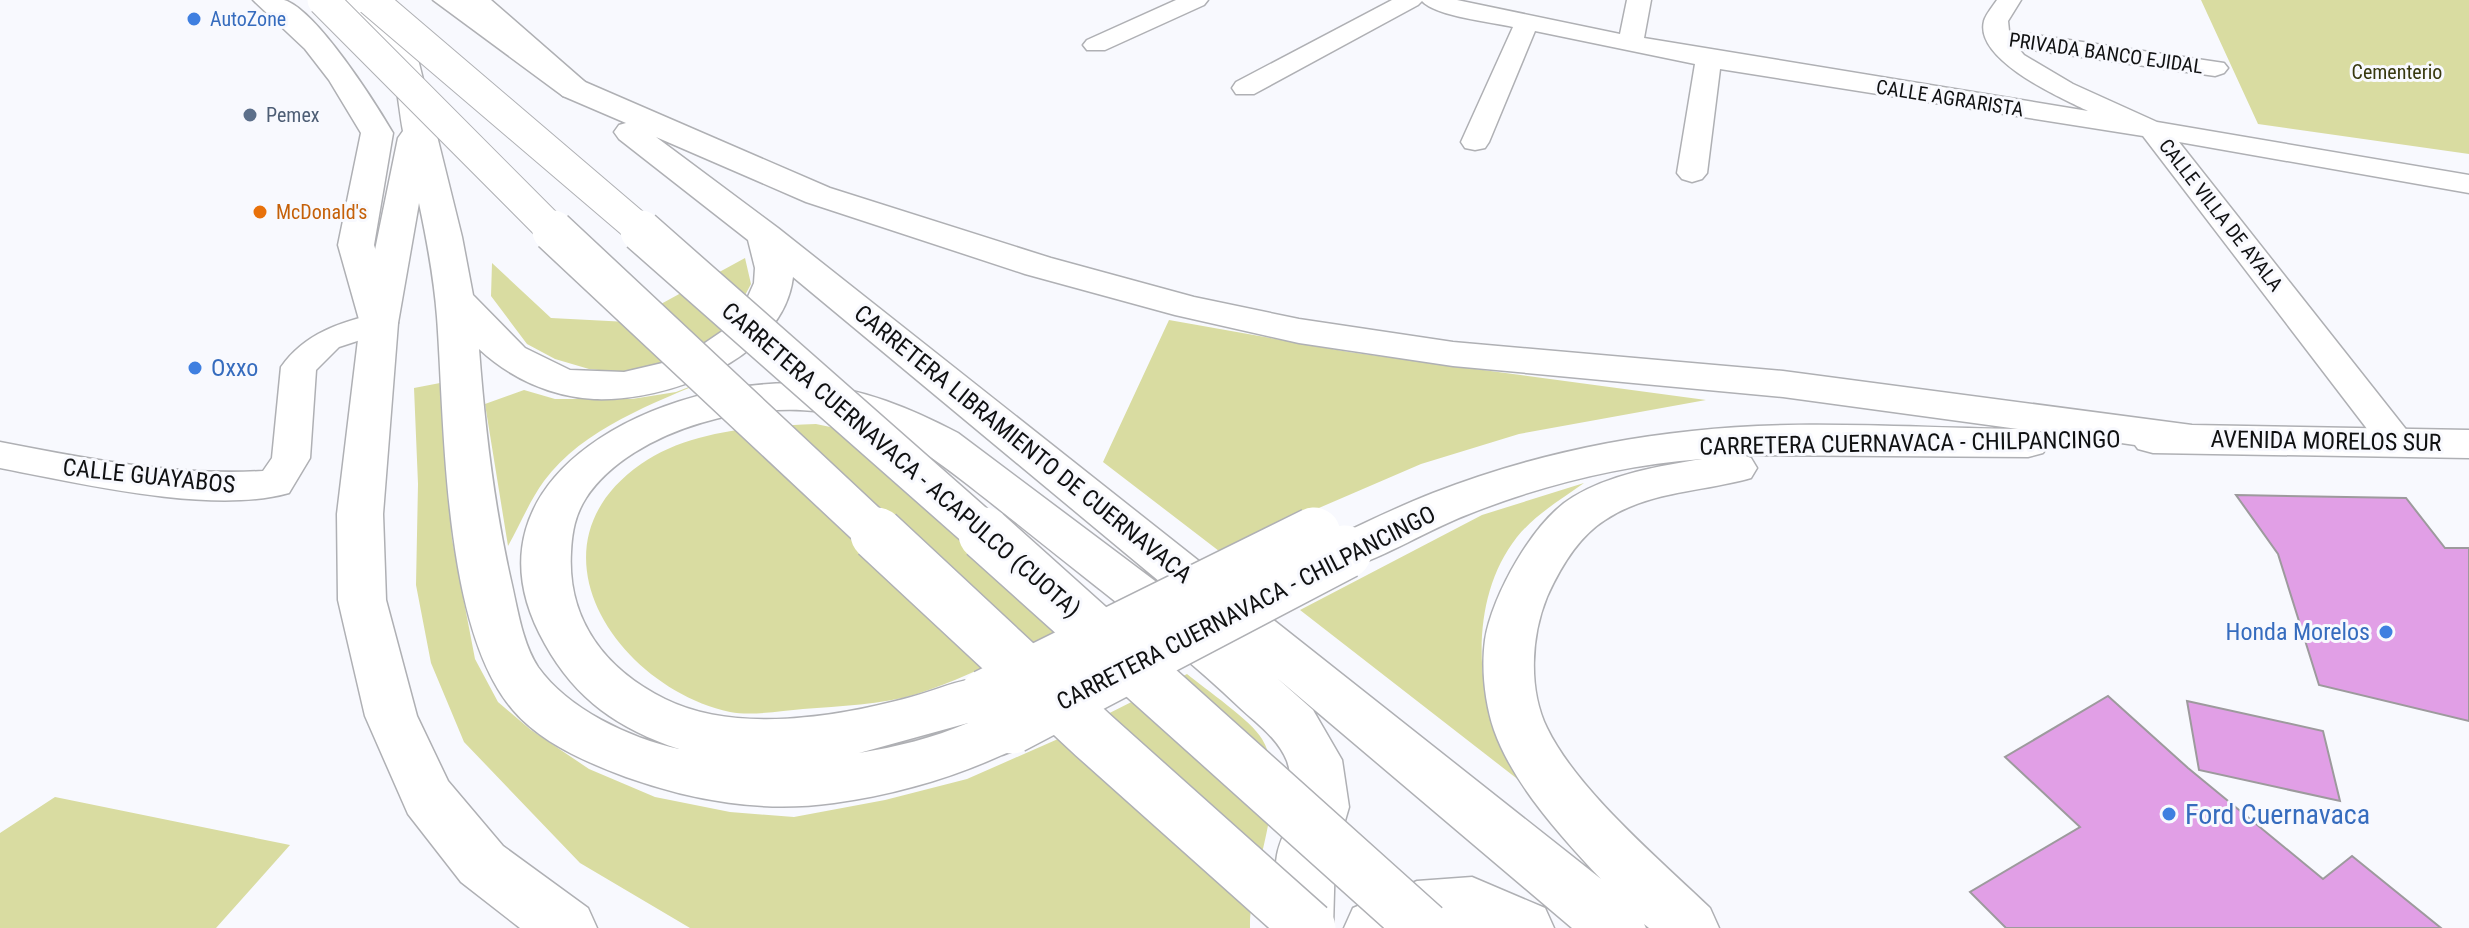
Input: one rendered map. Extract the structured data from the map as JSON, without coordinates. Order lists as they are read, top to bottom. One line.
{"streets":{"main road":["AVENIDA MORELOS SUR","CARRETERA CUERNAVACA - CHILPANCINGO","CARRETERA LIBRAMIENTO DE CUERNAVACA","CARRETERA CUERNAVACA - ACAPULCO (CUOTA)"],"street":["PRIVADA BANCO EJIDAL","CALLE AGRARISTA","CALLE VILLA DE AYALA","CALLE GUAYABOS"]},"crossings":[["PRIVADA BANCO EJIDAL","CALLE VILLA DE AYALA"],["CALLE AGRARISTA","CALLE VILLA DE AYALA"],["CALLE VILLA DE AYALA","AVENIDA MORELOS SUR"],["AVENIDA MORELOS SUR","CARRETERA CUERNAVACA - CHILPANCINGO"],["CARRETERA CUERNAVACA - CHILPANCINGO","CARRETERA LIBRAMIENTO DE CUERNAVACA"]],"parks":["Cementerio"],"places":["AutoZone","Pemex","McDonald's","Oxxo","Honda Morelos","Ford Cuernavaca"]}
